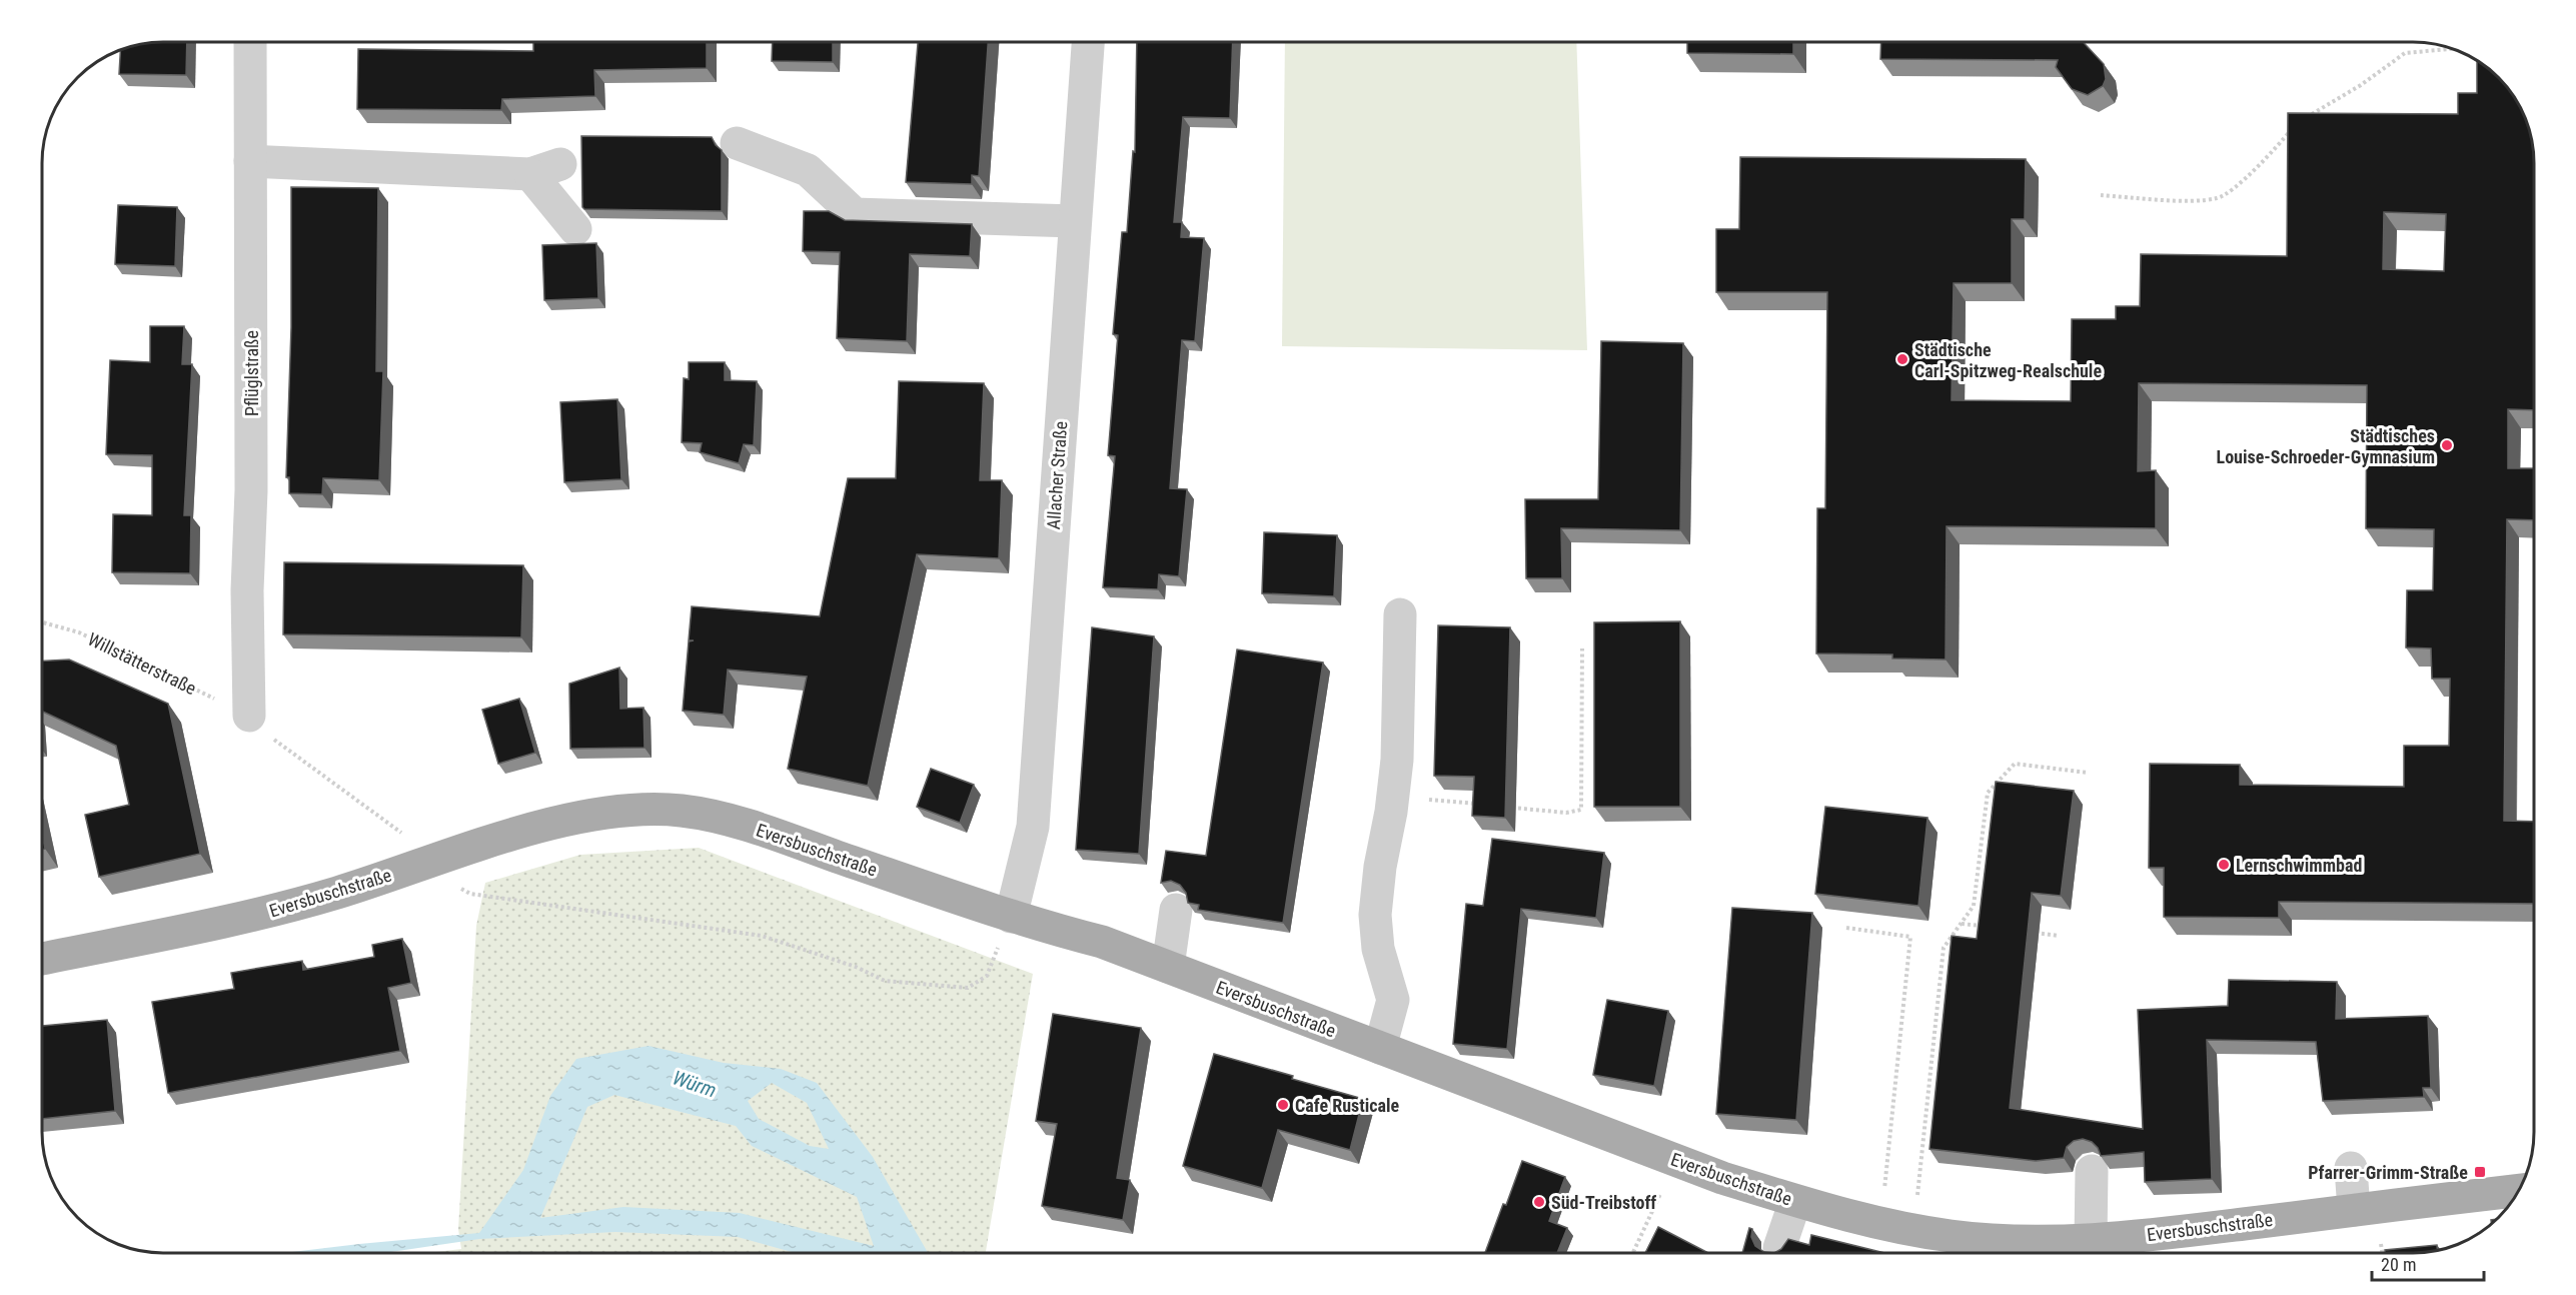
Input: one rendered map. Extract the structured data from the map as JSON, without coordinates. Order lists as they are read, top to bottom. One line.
{"streets":{"main road":["Eversbuschstraße"],"street":["Pflüglstraße","Allacher Straße"],"path":["Willstätterstraße"]},"crossings":[["Pflüglstraße","Willstätterstraße"],["Allacher Straße","Eversbuschstraße"],["Willstätterstraße","Eversbuschstraße"]],"water":["Würm"],"places":{"other":["Städtische Carl-Spitzweg-Realschule","Städtisches Louise-Schroeder-Gymnasium","Lernschwimmbad","Cafe Rusticale","Süd-Treibstoff"],"transit":["Pfarrer-Grimm-Straße"]},"scale_bar":"20 m"}
